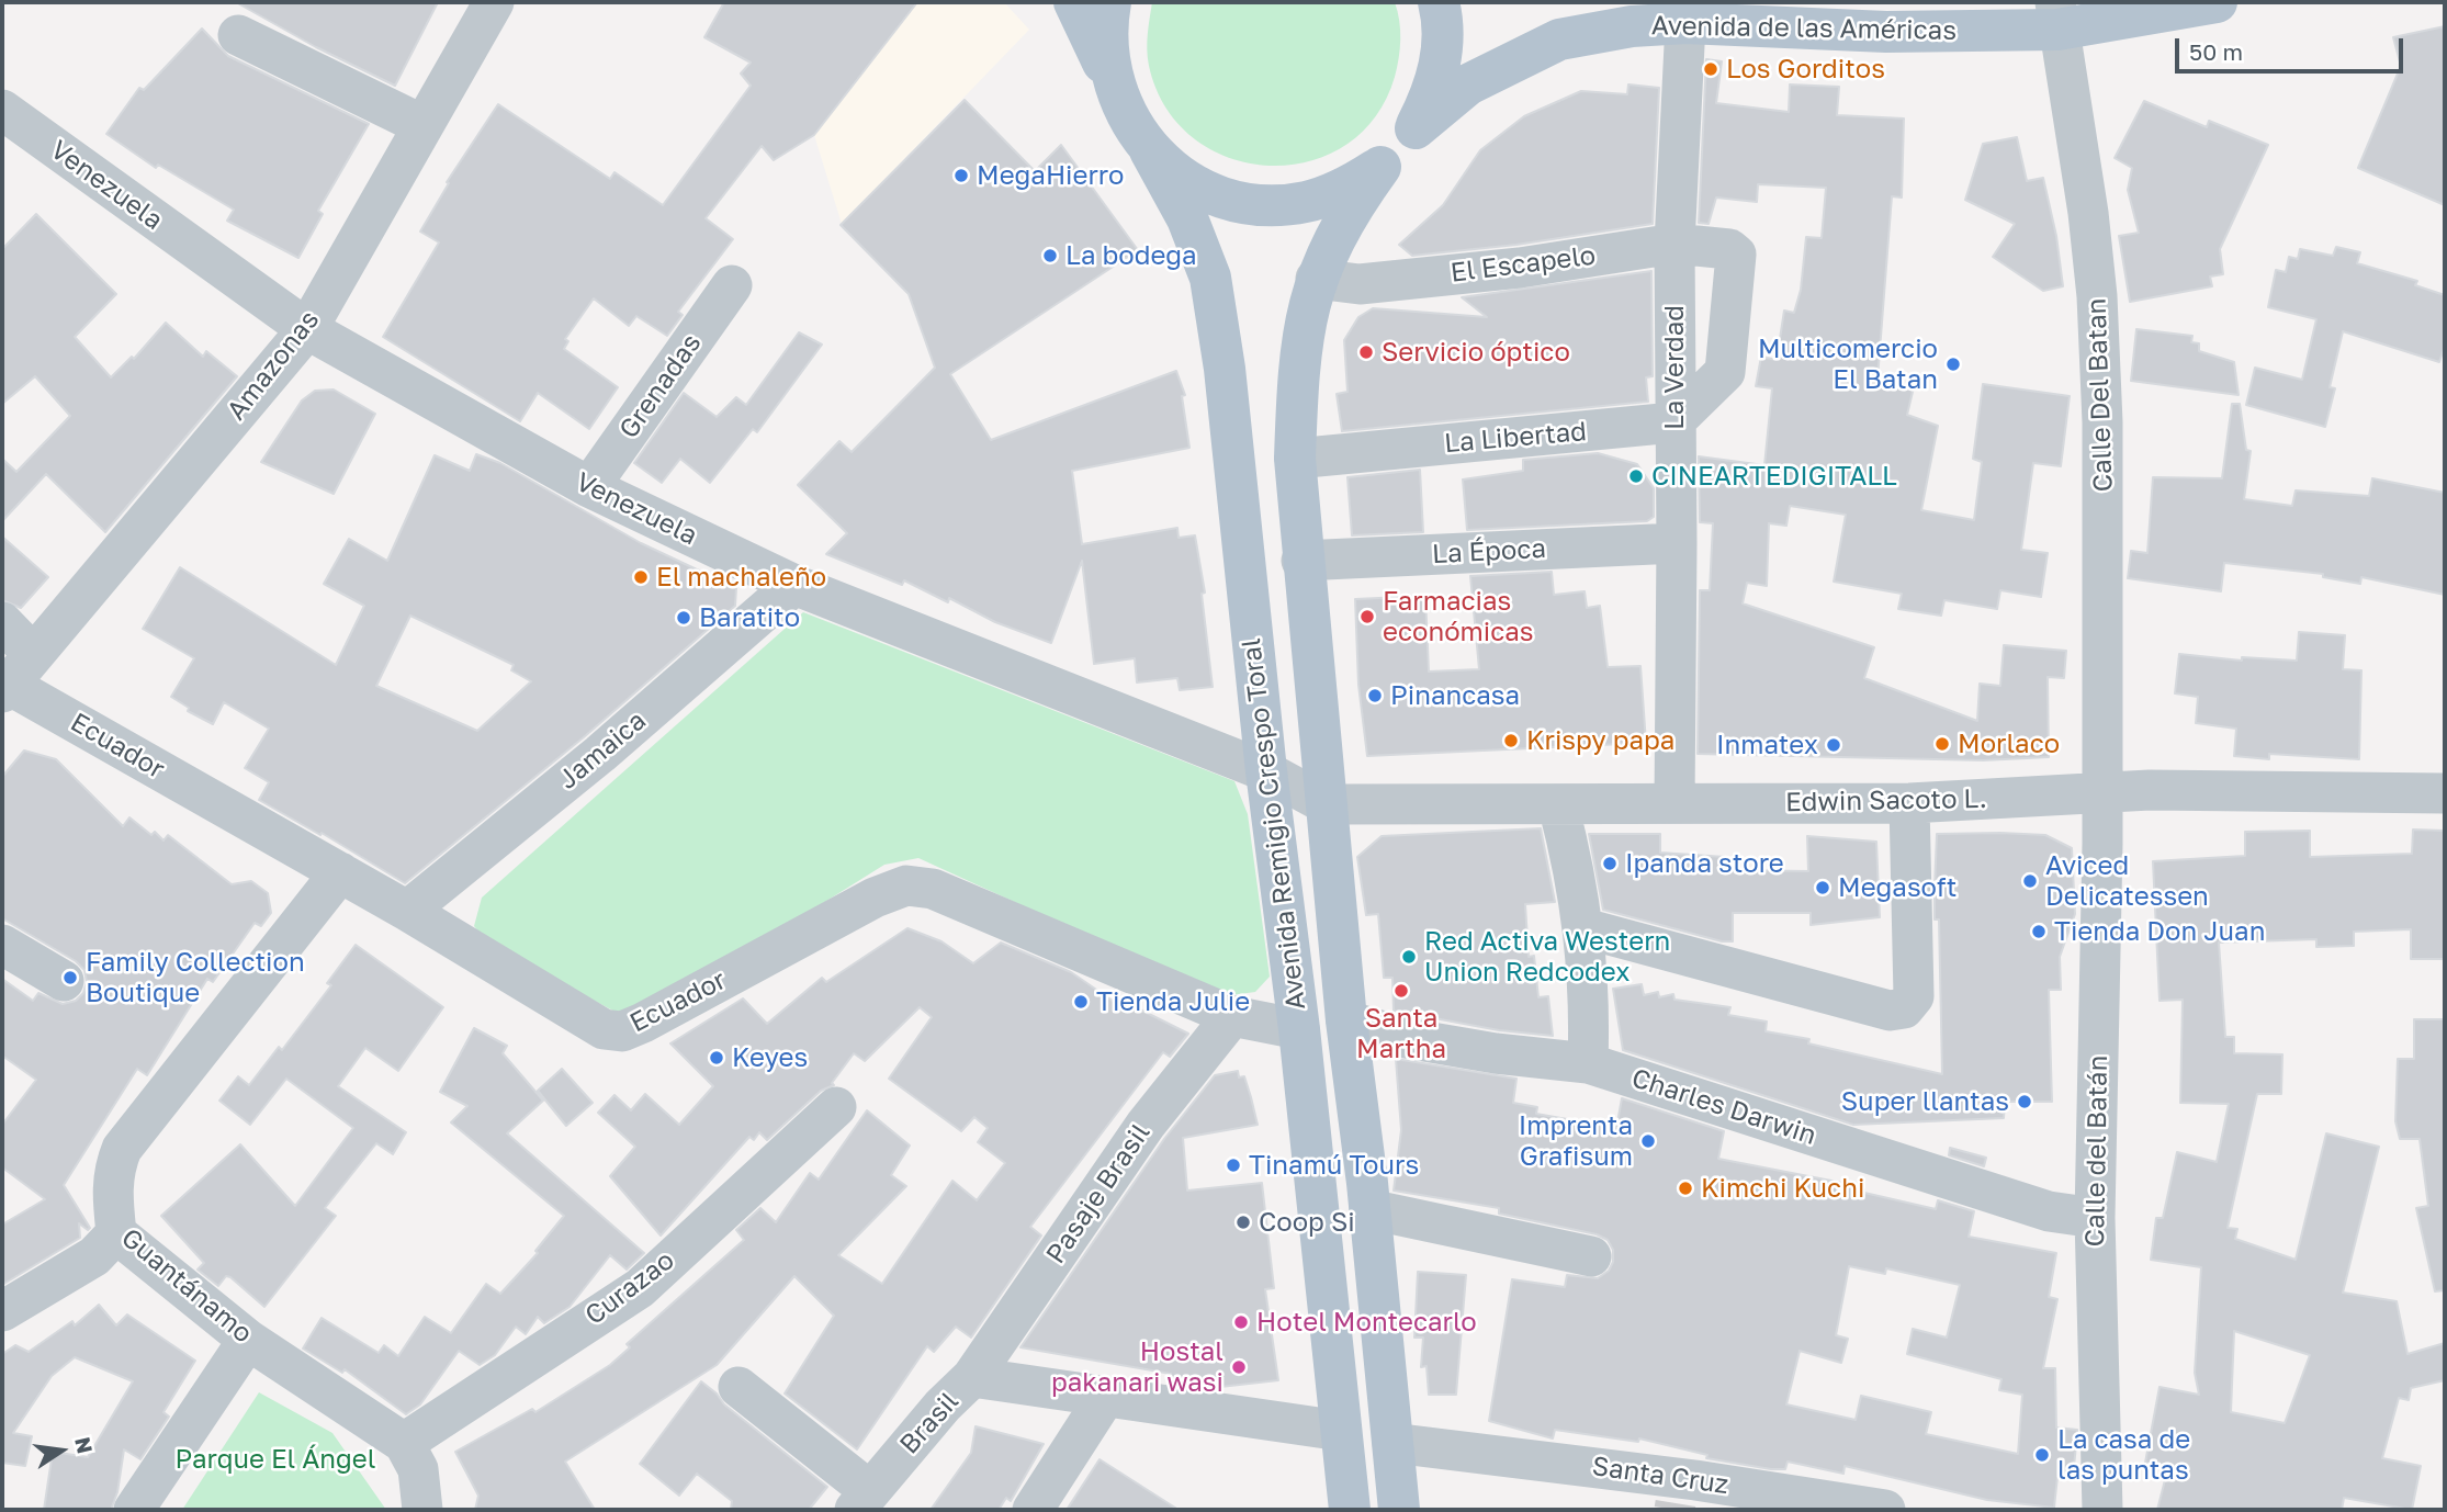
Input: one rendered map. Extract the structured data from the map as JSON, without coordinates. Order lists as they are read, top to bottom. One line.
{"streets":{"main road":["Avenida de las Américas","Avenida Remigio Crespo Toral"],"street":["Venezuela","El Escapelo","Amazonas","La Verdad","Grenadas","Calle Del Batan","La Libertad","La Época","Ecuador","Jamaica","Edwin Sacoto L.","Charles Darwin","Calle del Batán","Pasaje Brasil","Guantánamo","Curazao","Brasil","Santa Cruz"]},"crossings":[["Avenida de las Américas","La Verdad"],["Avenida de las Américas","Calle Del Batan"],["Venezuela","Amazonas"],["Venezuela","Grenadas"],["Venezuela","Jamaica"],["Venezuela","Edwin Sacoto L."],["Venezuela","Avenida Remigio Crespo Toral"],["El Escapelo","La Verdad"],["El Escapelo","La Libertad"],["El Escapelo","Avenida Remigio Crespo Toral"],["Amazonas","Ecuador"],["La Verdad","La Libertad"],["La Verdad","La Época"],["La Verdad","Edwin Sacoto L."],["Calle Del Batan","Edwin Sacoto L."],["Calle Del Batan","Calle del Batán"],["La Libertad","Avenida Remigio Crespo Toral"],["La Época","Avenida Remigio Crespo Toral"],["Ecuador","Jamaica"],["Ecuador","Avenida Remigio Crespo Toral"],["Ecuador","Pasaje Brasil"],["Ecuador","Guantánamo"],["Edwin Sacoto L.","Avenida Remigio Crespo Toral"],["Edwin Sacoto L.","Calle del Batán"],["Avenida Remigio Crespo Toral","Charles Darwin"],["Avenida Remigio Crespo Toral","Brasil"],["Avenida Remigio Crespo Toral","Santa Cruz"],["Charles Darwin","Calle del Batán"],["Pasaje Brasil","Brasil"],["Guantánamo","Curazao"]],"parks":["Parque El Ángel"],"places":["Los Gorditos","MegaHierro","La bodega","Servicio óptico","Multicomercio El Batan","CINEARTEDIGITALL","El machaleño","Farmacias económicas","Baratito","Pinancasa","Krispy papa","Morlaco","Inmatex","Ipanda store","Aviced Delicatessen","Megasoft","Tienda Don Juan","Red Activa Western Union Redcodex","Family Collection Boutique","Santa Martha","Tienda Julie","Keyes","Super llantas","Imprenta Grafisum","Tinamú Tours","Kimchi Kuchi","Coop Si","Hotel Montecarlo","Hostal pakanari wasi","La casa de las puntas"],"scale_bar":"50 m","north":"right"}
